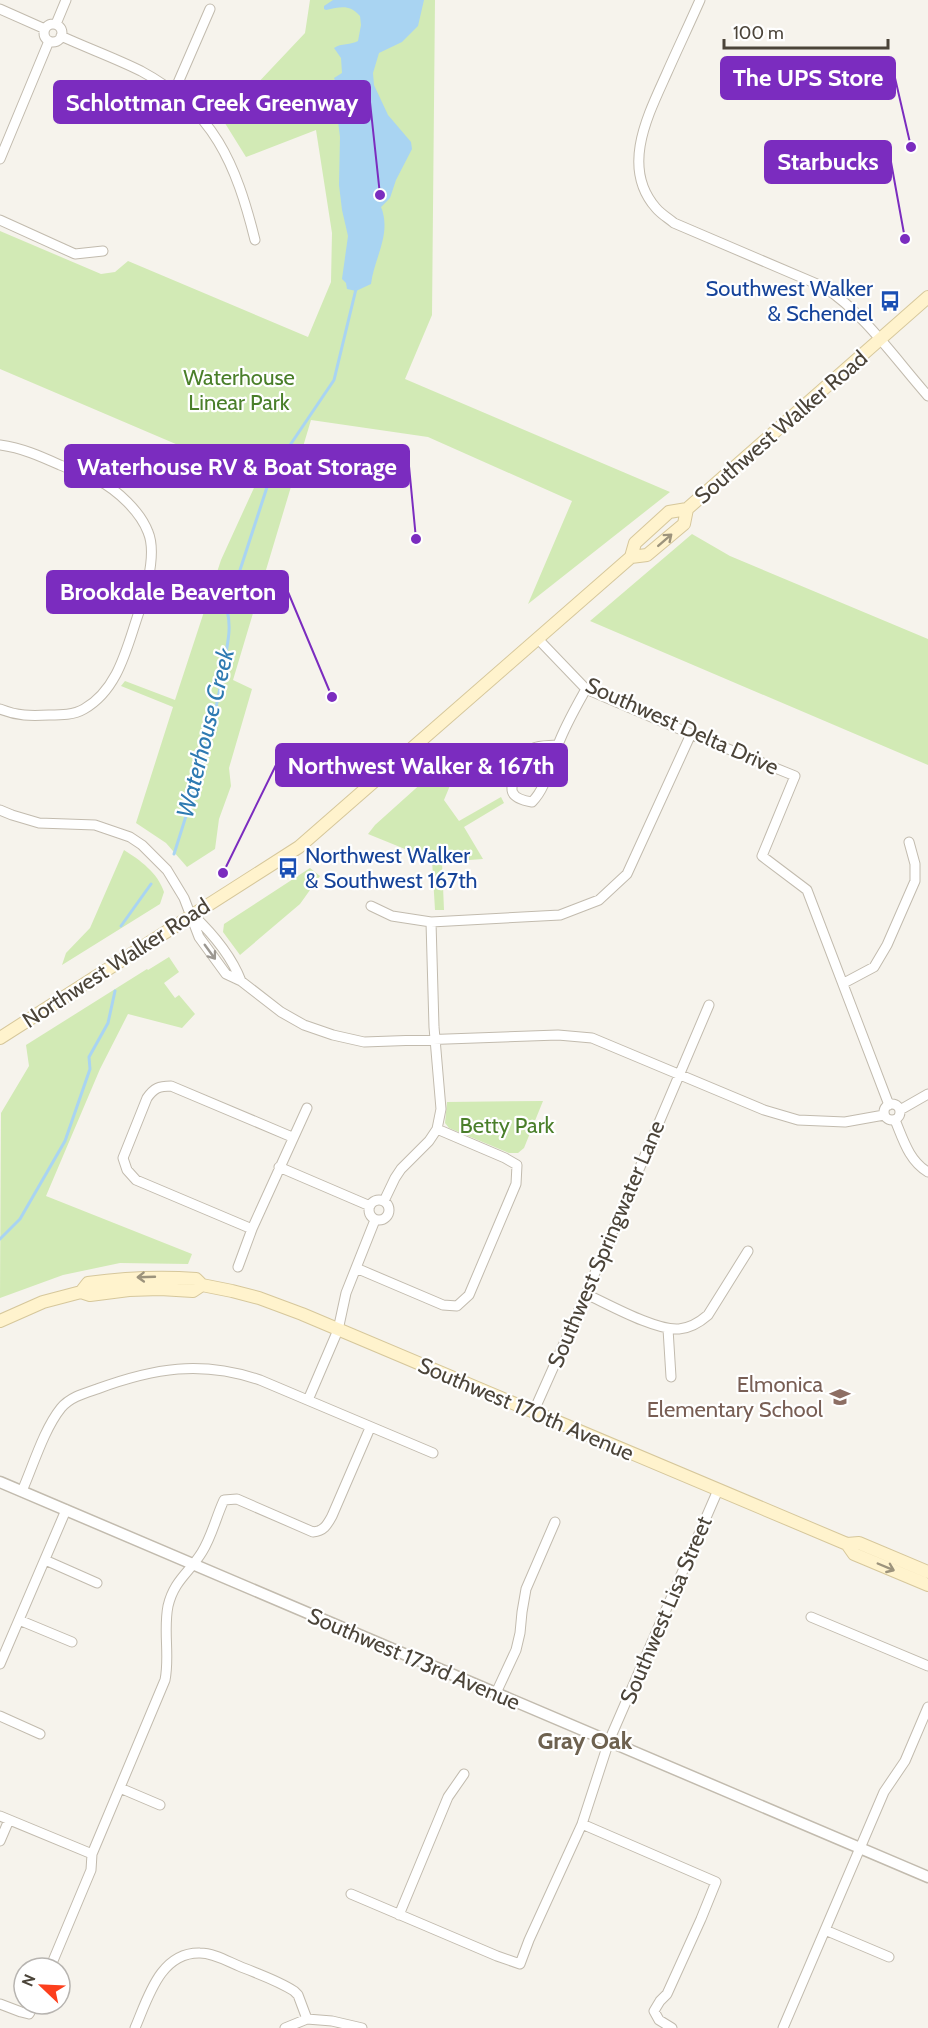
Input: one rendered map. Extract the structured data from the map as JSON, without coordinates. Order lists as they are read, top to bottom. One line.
{"streets":{"main road":["Southwest Walker Road","Northwest Walker Road","Southwest 170th Avenue"],"street":["Southwest Delta Drive","Southwest Springwater Lane","Southwest Lisa Street","Southwest 173rd Avenue"]},"crossings":[["Southwest Walker Road","Southwest Delta Drive"],["Southwest Walker Road","Northwest Walker Road"],["Southwest Delta Drive","Northwest Walker Road"],["Southwest Springwater Lane","Southwest 170th Avenue"],["Southwest 170th Avenue","Southwest Lisa Street"],["Southwest Lisa Street","Southwest 173rd Avenue"]],"districts":["Gray Oak"],"water":["Waterhouse Creek"],"parks":["Waterhouse Linear Park","Betty Park"],"places":{"other":["The UPS Store","Schlottman Creek Greenway","Starbucks","Waterhouse RV & Boat Storage","Brookdale Beaverton","Northwest Walker & 167th"],"bus stop":["Southwest Walker & Schendel","Northwest Walker & Southwest 167th"],"school or university":["Elmonica Elementary School"]},"scale_bar":"100 m","north":"top left"}
